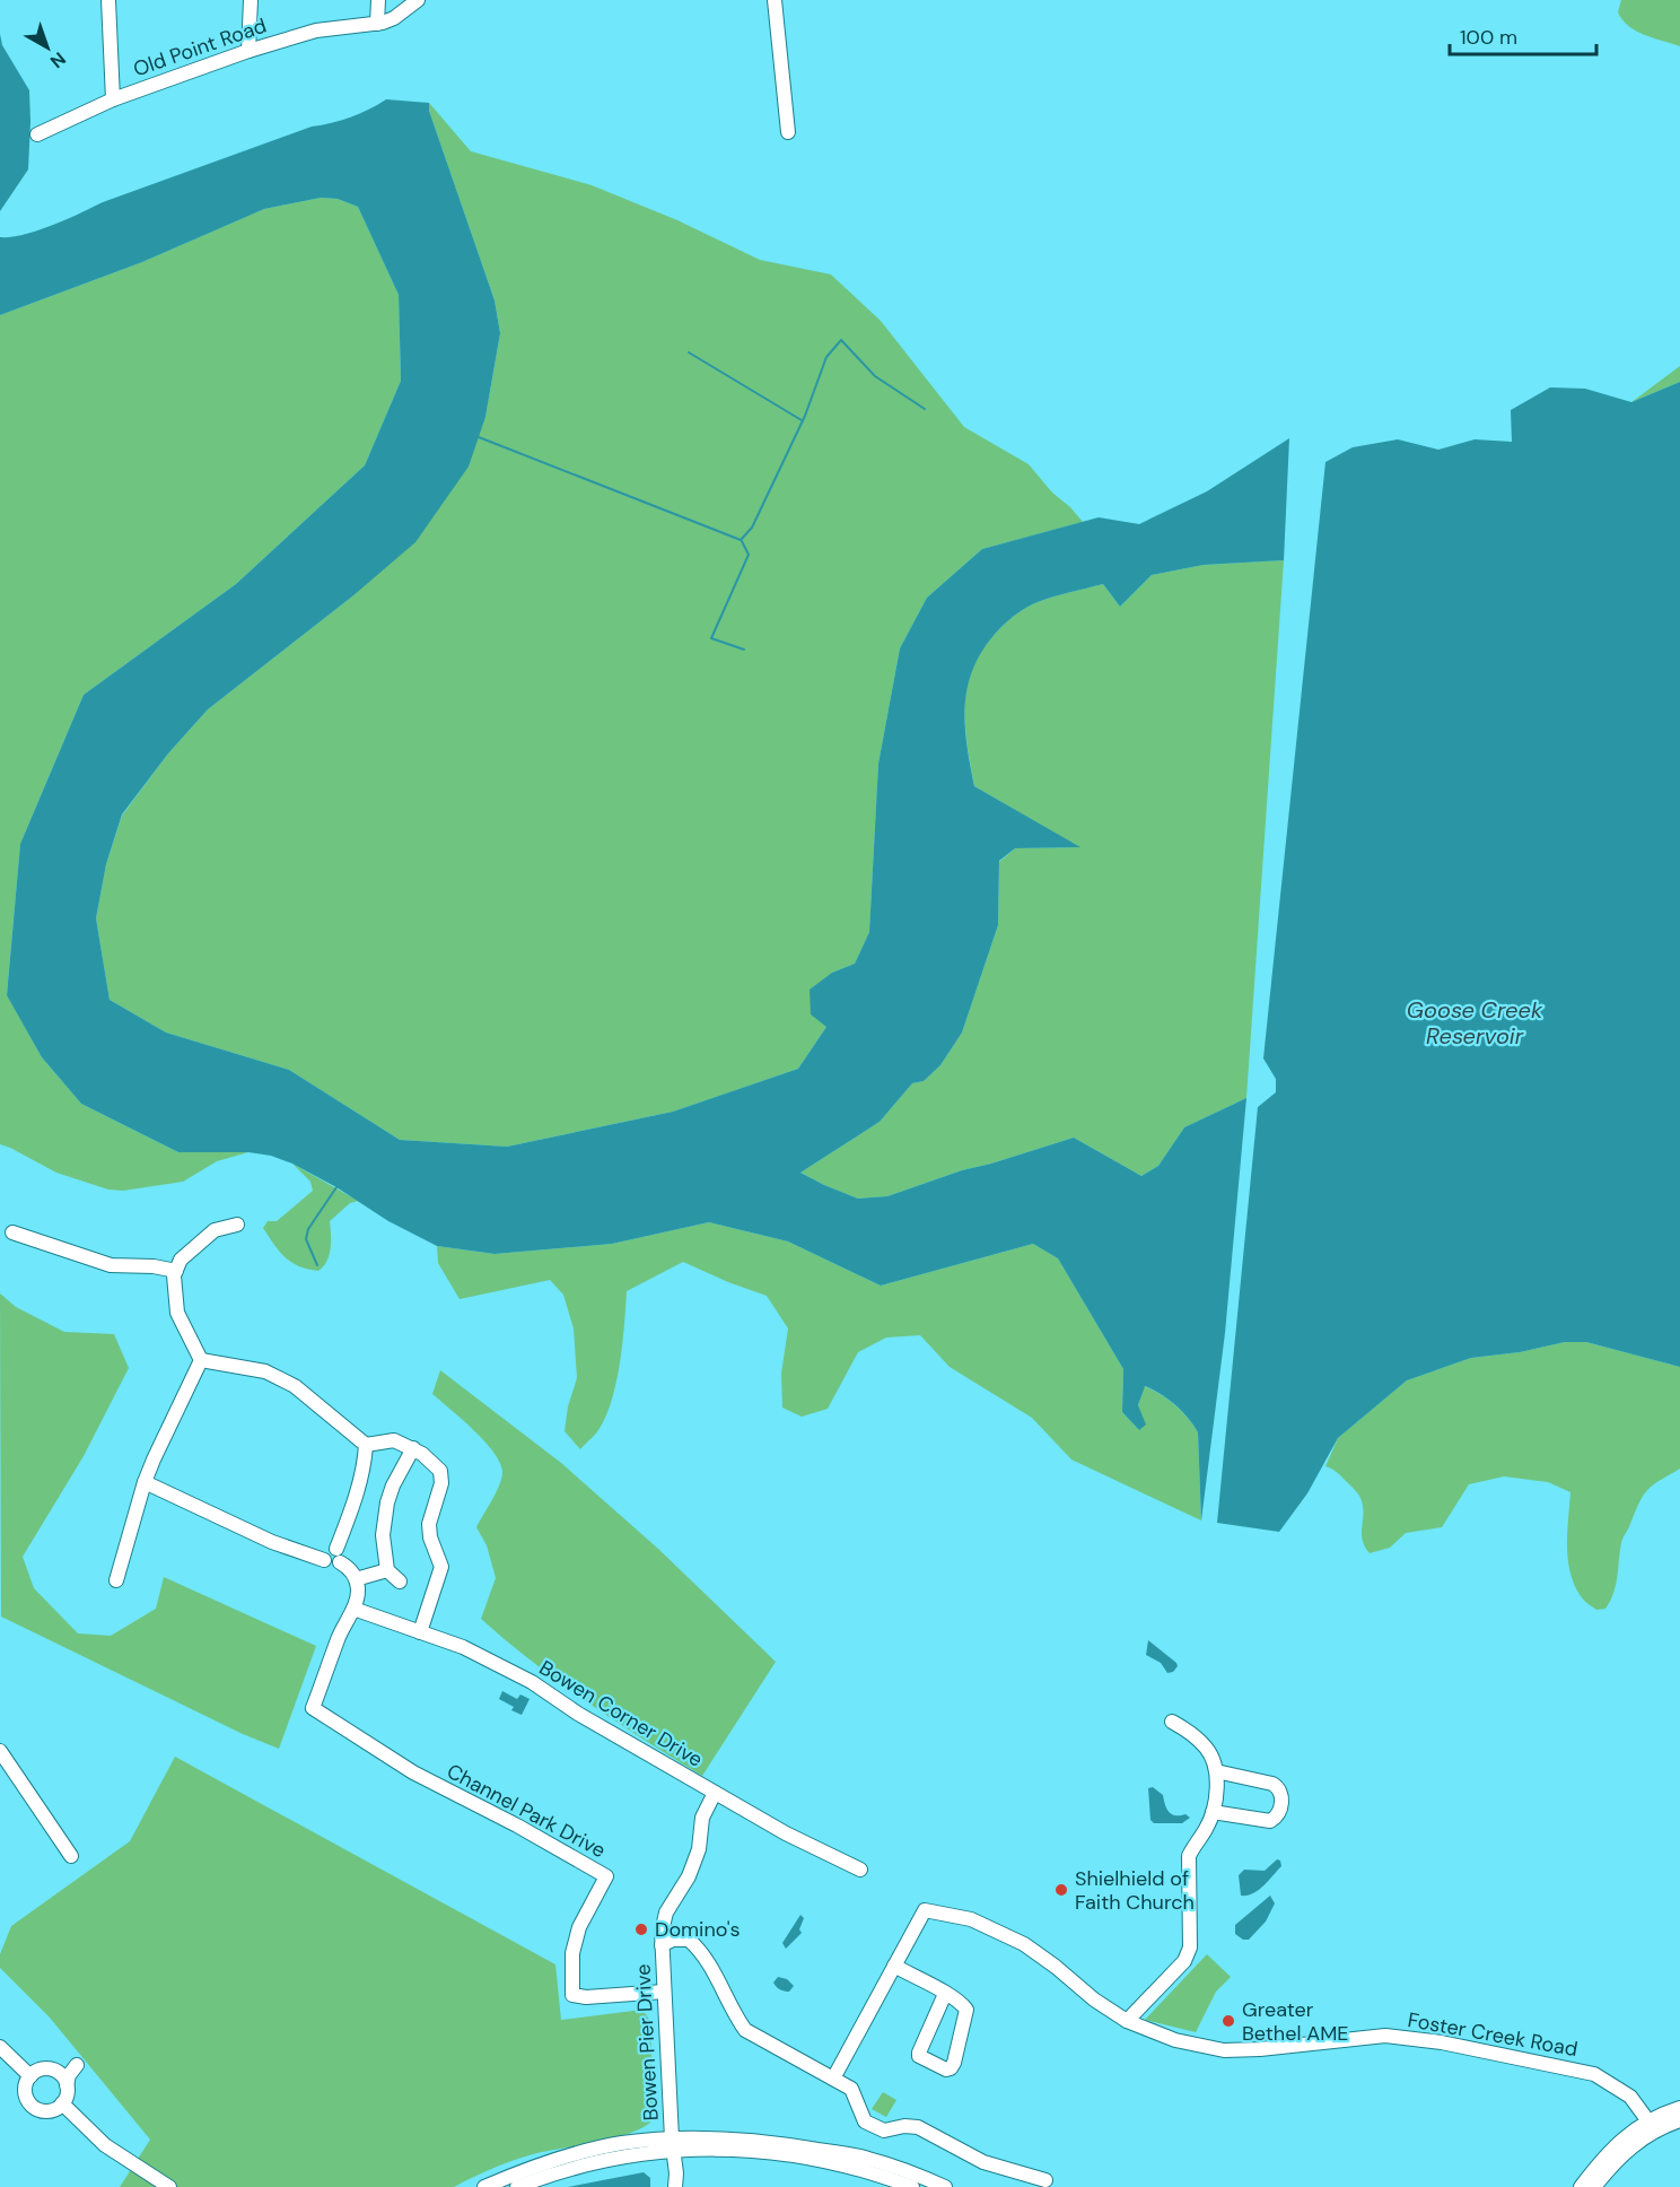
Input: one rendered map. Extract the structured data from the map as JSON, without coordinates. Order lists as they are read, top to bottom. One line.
{"streets":{"street":["Old Point Road","Bowen Corner Drive","Channel Park Drive","Foster Creek Road","Bowen Pier Drive"]},"crossings":[["Bowen Corner Drive","Channel Park Drive"],["Bowen Corner Drive","Bowen Pier Drive"],["Channel Park Drive","Bowen Pier Drive"]],"water":["Goose Creek Reservoir"],"places":["Shielhield of Faith Church","Domino's","Greater Bethel AME"],"scale_bar":"100 m","north":"bottom right"}
